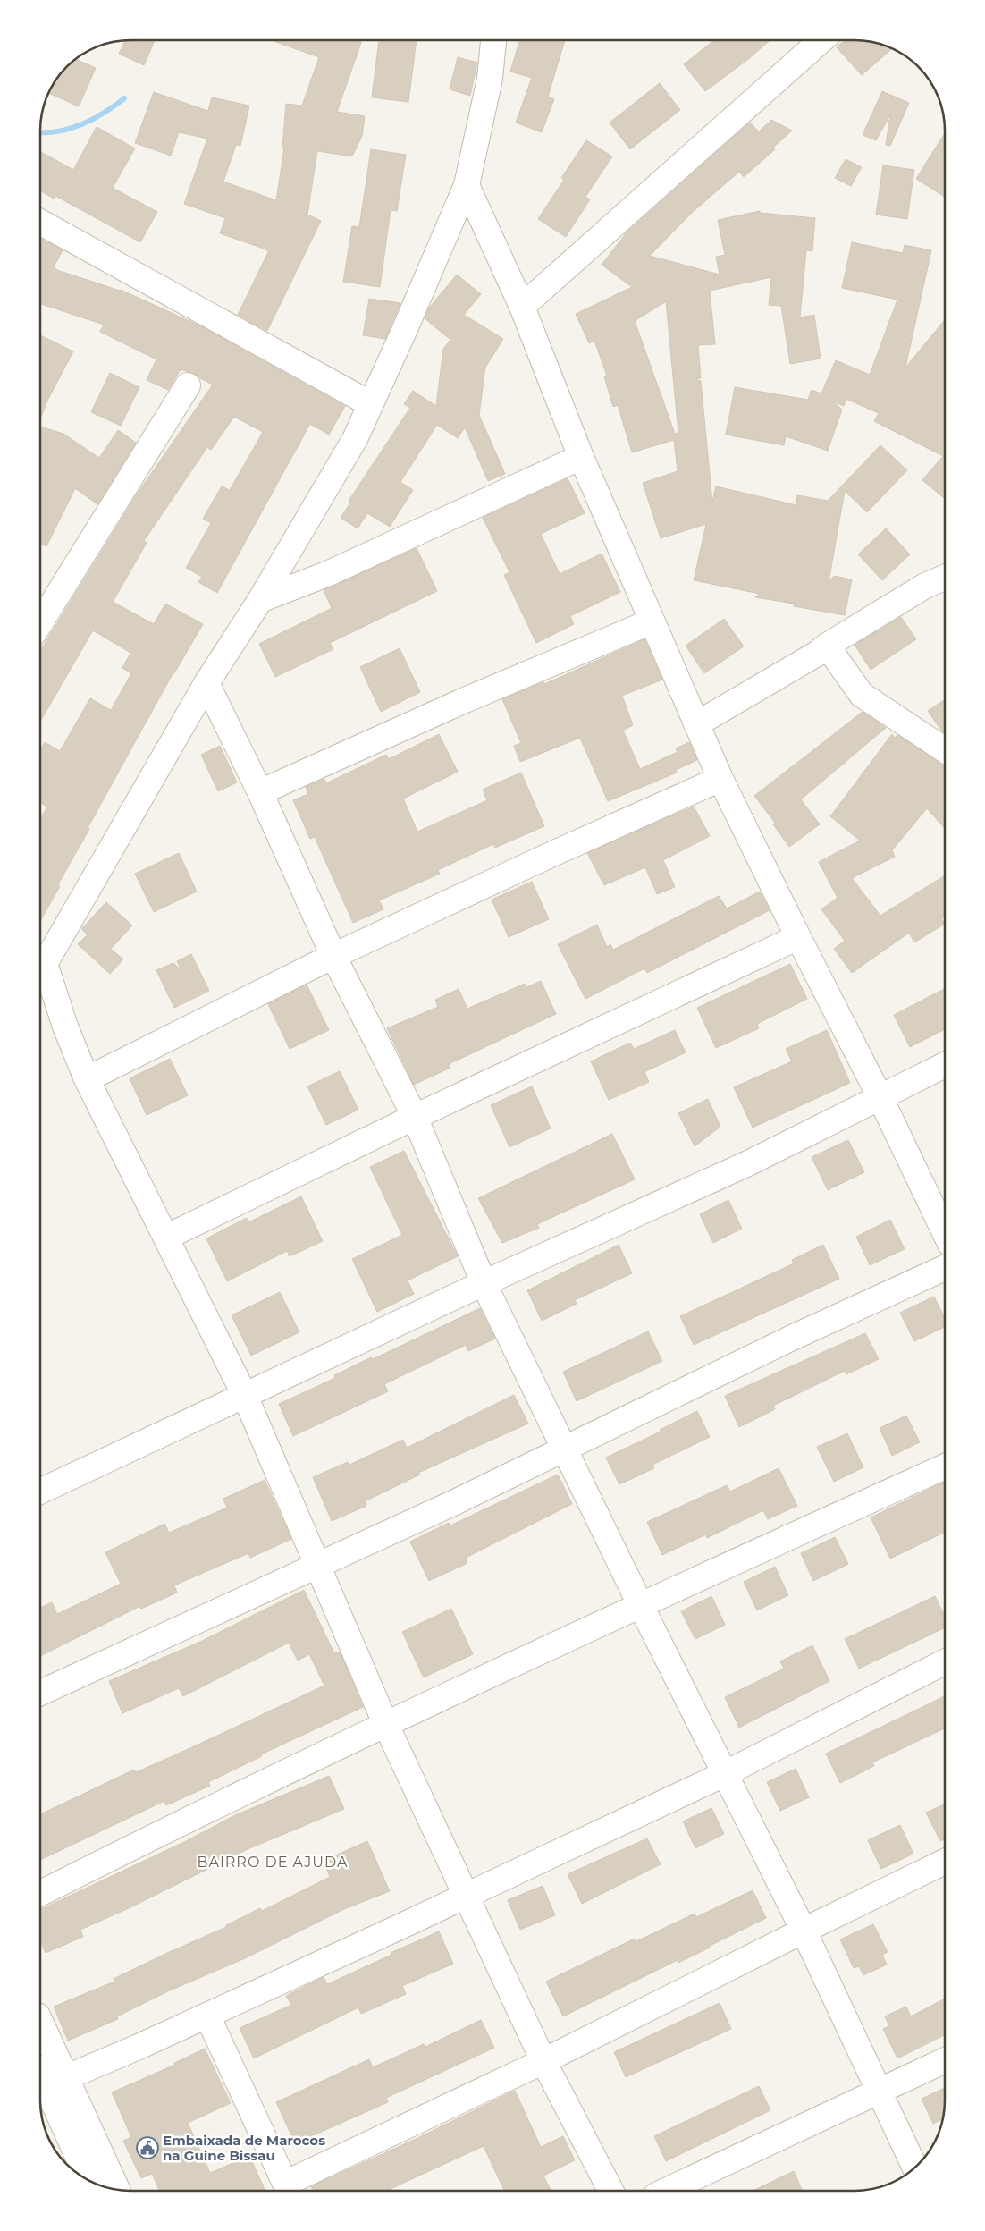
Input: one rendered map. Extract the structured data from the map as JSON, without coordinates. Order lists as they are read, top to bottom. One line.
{"districts":["BAIRRO DE AJUDA"],"places":{"public building":["Embaixada de Marocos na Guine Bissau"]}}
